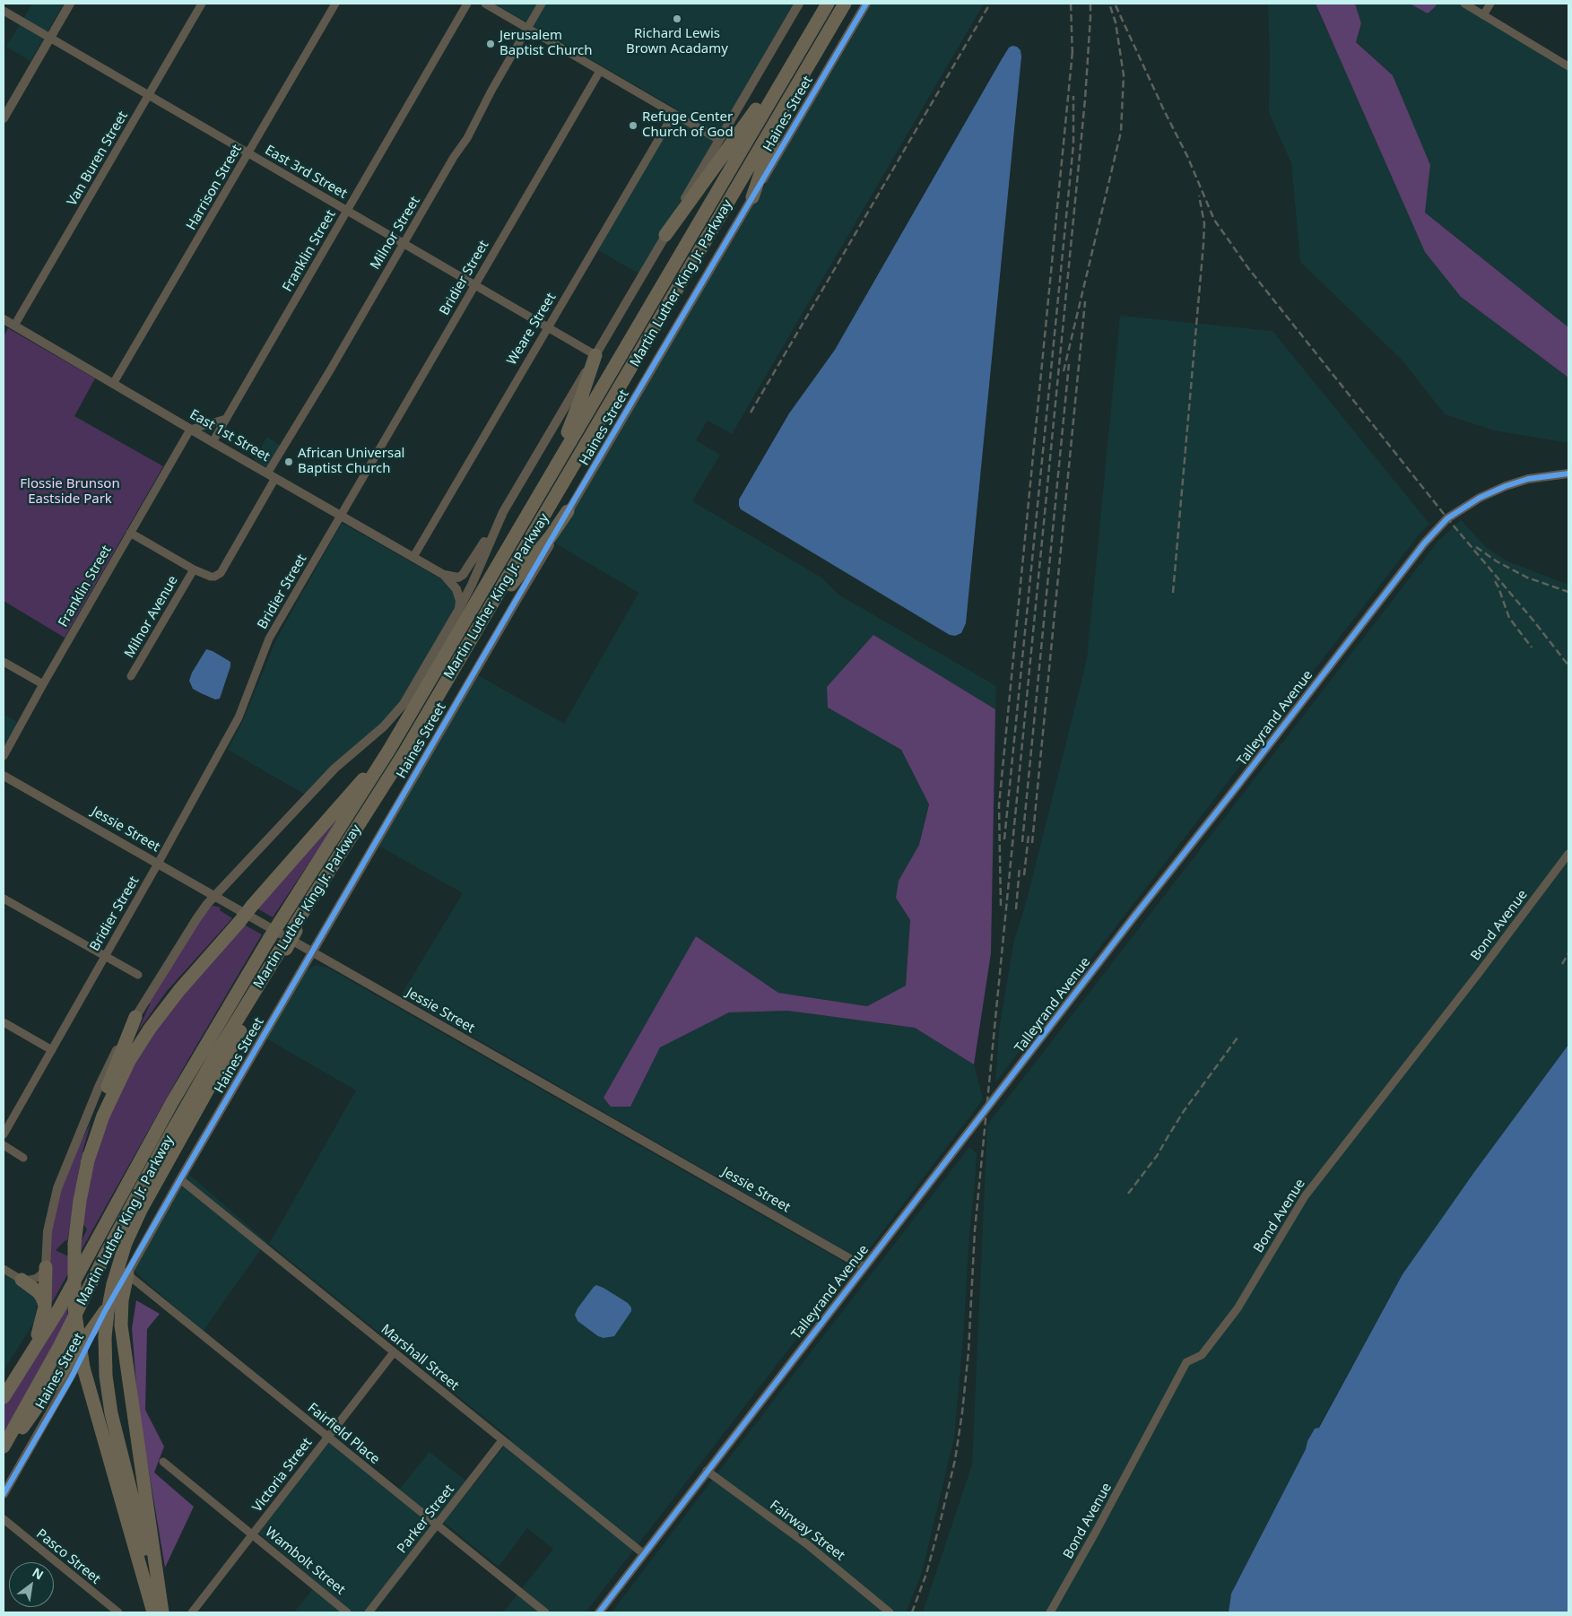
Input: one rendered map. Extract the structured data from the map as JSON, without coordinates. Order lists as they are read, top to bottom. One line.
{"streets":{"highway":["Martin Luther King Jr. Parkway"],"street":["Haines Street","Van Buren Street","East 3rd Street","Harrison Street","Milnor Street","Franklin Street","Bridier Street","Weare Street","East 1st Street","Milnor Avenue","Talleyrand Avenue","Jessie Street","Bond Avenue","Marshall Street","Fairfield Place","Victoria Street","Parker Street","Fairway Street","Pasco Street","Wambolt Street"]},"crossings":[["Haines Street","Jessie Street"],["Haines Street","Marshall Street"],["Haines Street","Fairfield Place"],["Van Buren Street","East 3rd Street"],["Van Buren Street","East 1st Street"],["East 3rd Street","Harrison Street"],["East 3rd Street","Milnor Street"],["East 3rd Street","Franklin Street"],["East 3rd Street","Bridier Street"],["East 3rd Street","Weare Street"],["Harrison Street","East 1st Street"],["Milnor Street","East 1st Street"],["Franklin Street","East 1st Street"],["Bridier Street","East 1st Street"],["Bridier Street","Jessie Street"],["Weare Street","East 1st Street"],["Talleyrand Avenue","Jessie Street"],["Talleyrand Avenue","Marshall Street"],["Talleyrand Avenue","Fairway Street"],["Marshall Street","Victoria Street"],["Marshall Street","Parker Street"],["Fairfield Place","Victoria Street"],["Fairfield Place","Parker Street"],["Victoria Street","Wambolt Street"]],"parks":["Flossie Brunson Eastside Park"],"places":["Richard Lewis Brown Acadamy","Jerusalem Baptist Church","Refuge Center Church of God","African Universal Baptist Church"],"north":"top right"}
